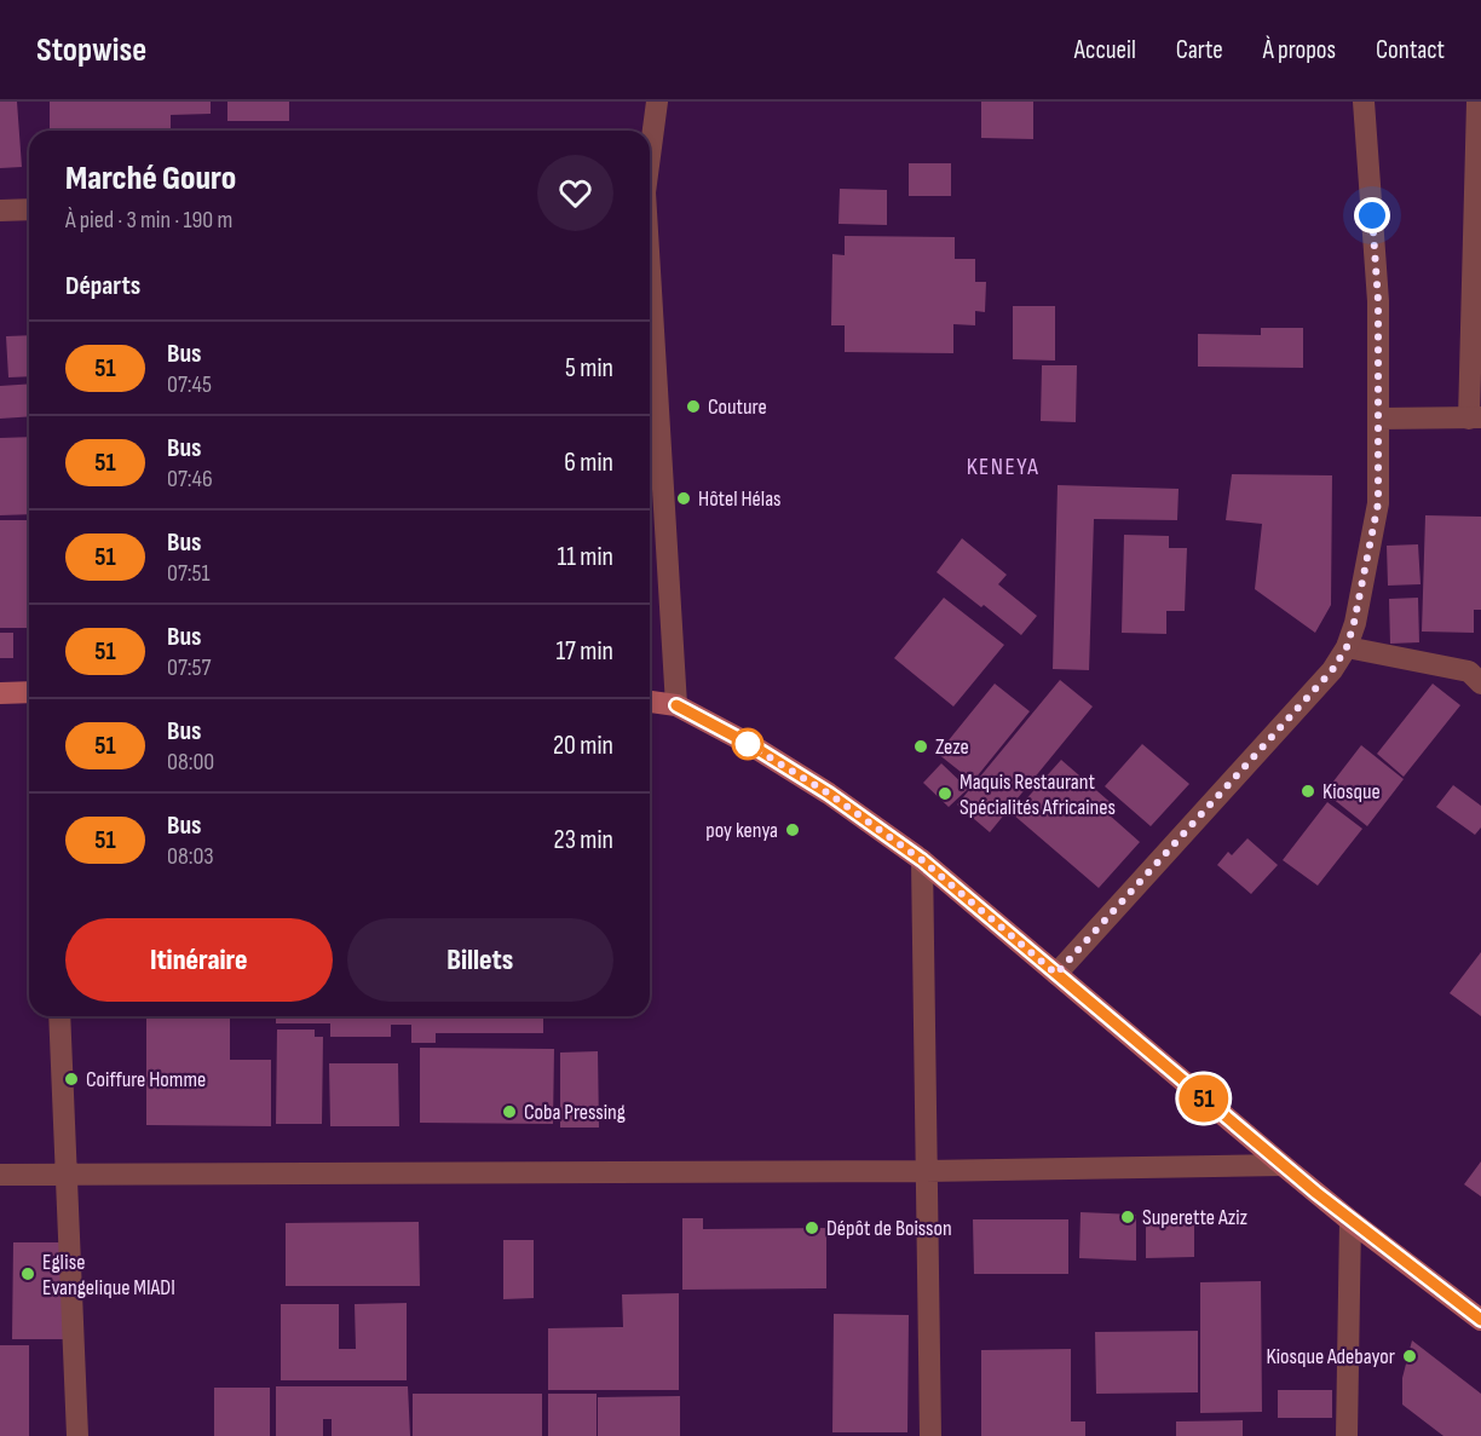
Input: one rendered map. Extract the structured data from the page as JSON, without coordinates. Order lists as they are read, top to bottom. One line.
{"districts":["KENEYA"],"places":["Couture","Hôtel Hélas","Zeze","Kiosque","Maquis Restaurant Spécialités Africaines","poy kenya","Coiffure Homme","Coba Pressing","Superette Aziz","Dépôt de Boisson","Eglise Evangelique MIADI","Kiosque Adebayor"],"lines":["bus line 51"],"page":{"header":"Stopwise","nav":["Accueil","Carte","À propos","Contact"],"on_map":"51","heading":[["Marché Gouro","À pied · 3 min · 190 m"],"Départs"],"list":[{"mark":"51","name":"Bus","note":"07:45","value":"5 min"},{"mark":"51","name":"Bus","note":"07:46","value":"6 min"},{"mark":"51","name":"Bus","note":"07:51","value":"11 min"},{"mark":"51","name":"Bus","note":"07:57","value":"17 min"},{"mark":"51","name":"Bus","note":"08:00","value":"20 min"},{"mark":"51","name":"Bus","note":"08:03","value":"23 min"}],"buttons":["Itinéraire","Billets"]}}
